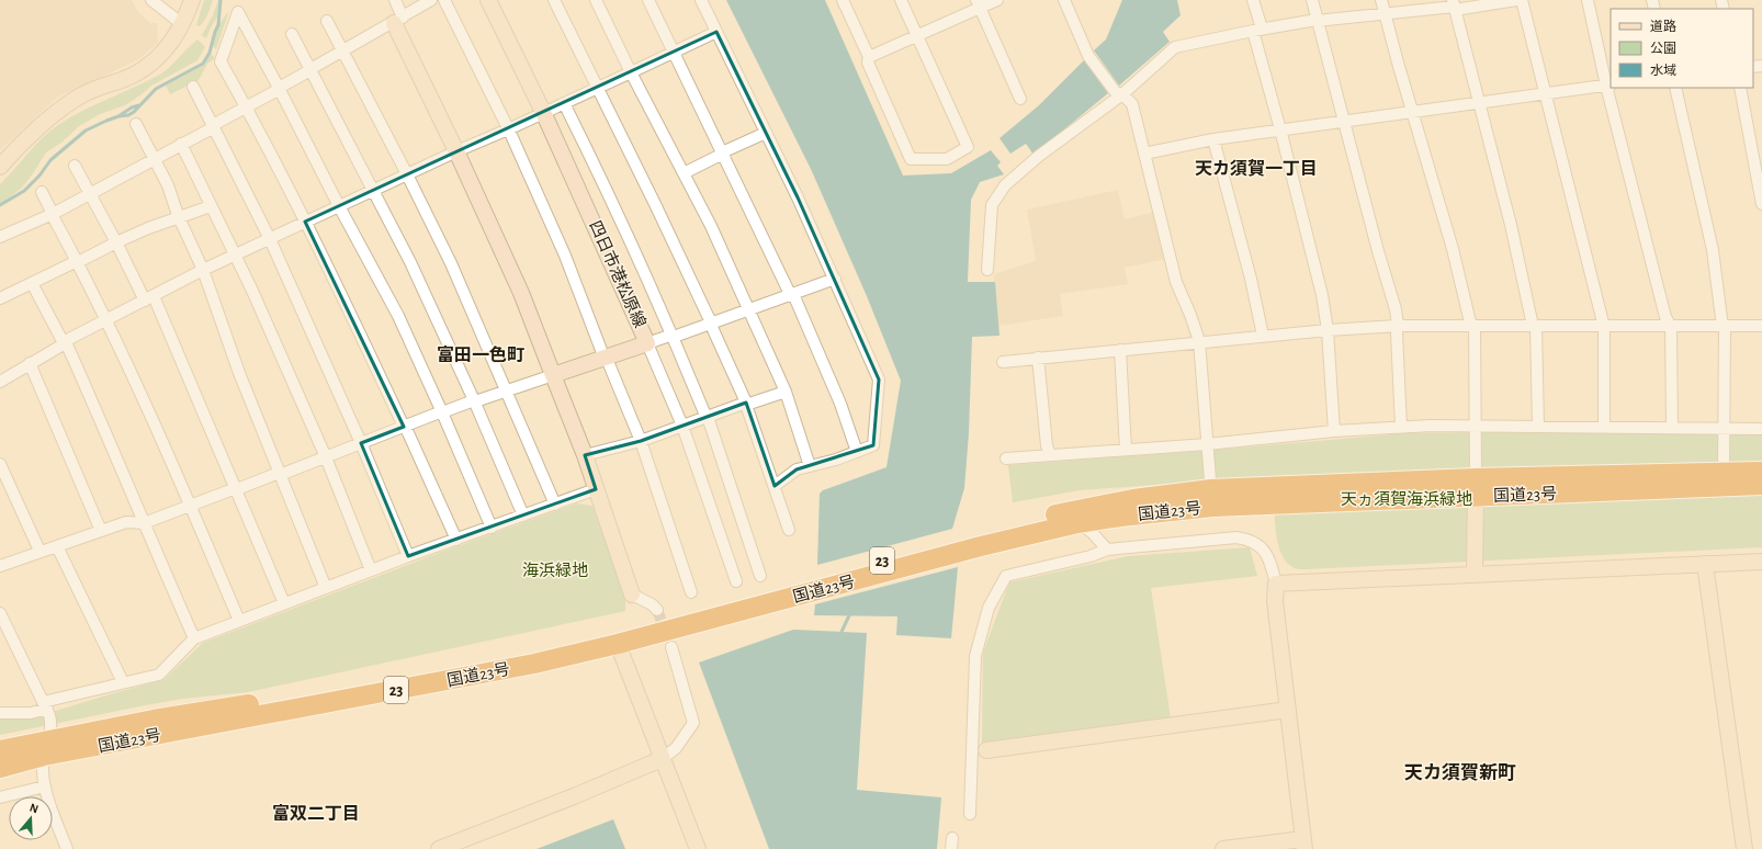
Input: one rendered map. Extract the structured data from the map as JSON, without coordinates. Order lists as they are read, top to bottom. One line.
{"streets":{"highway":["国道23号","23"],"street":["四日市港松原線"]},"districts":["天カ須賀一丁目","富田一色町","天カ須賀新町","富双二丁目"],"parks":["天ヵ須賀海浜緑地","海浜緑地"],"legend":["道路","公園","水域"],"north":"top"}
